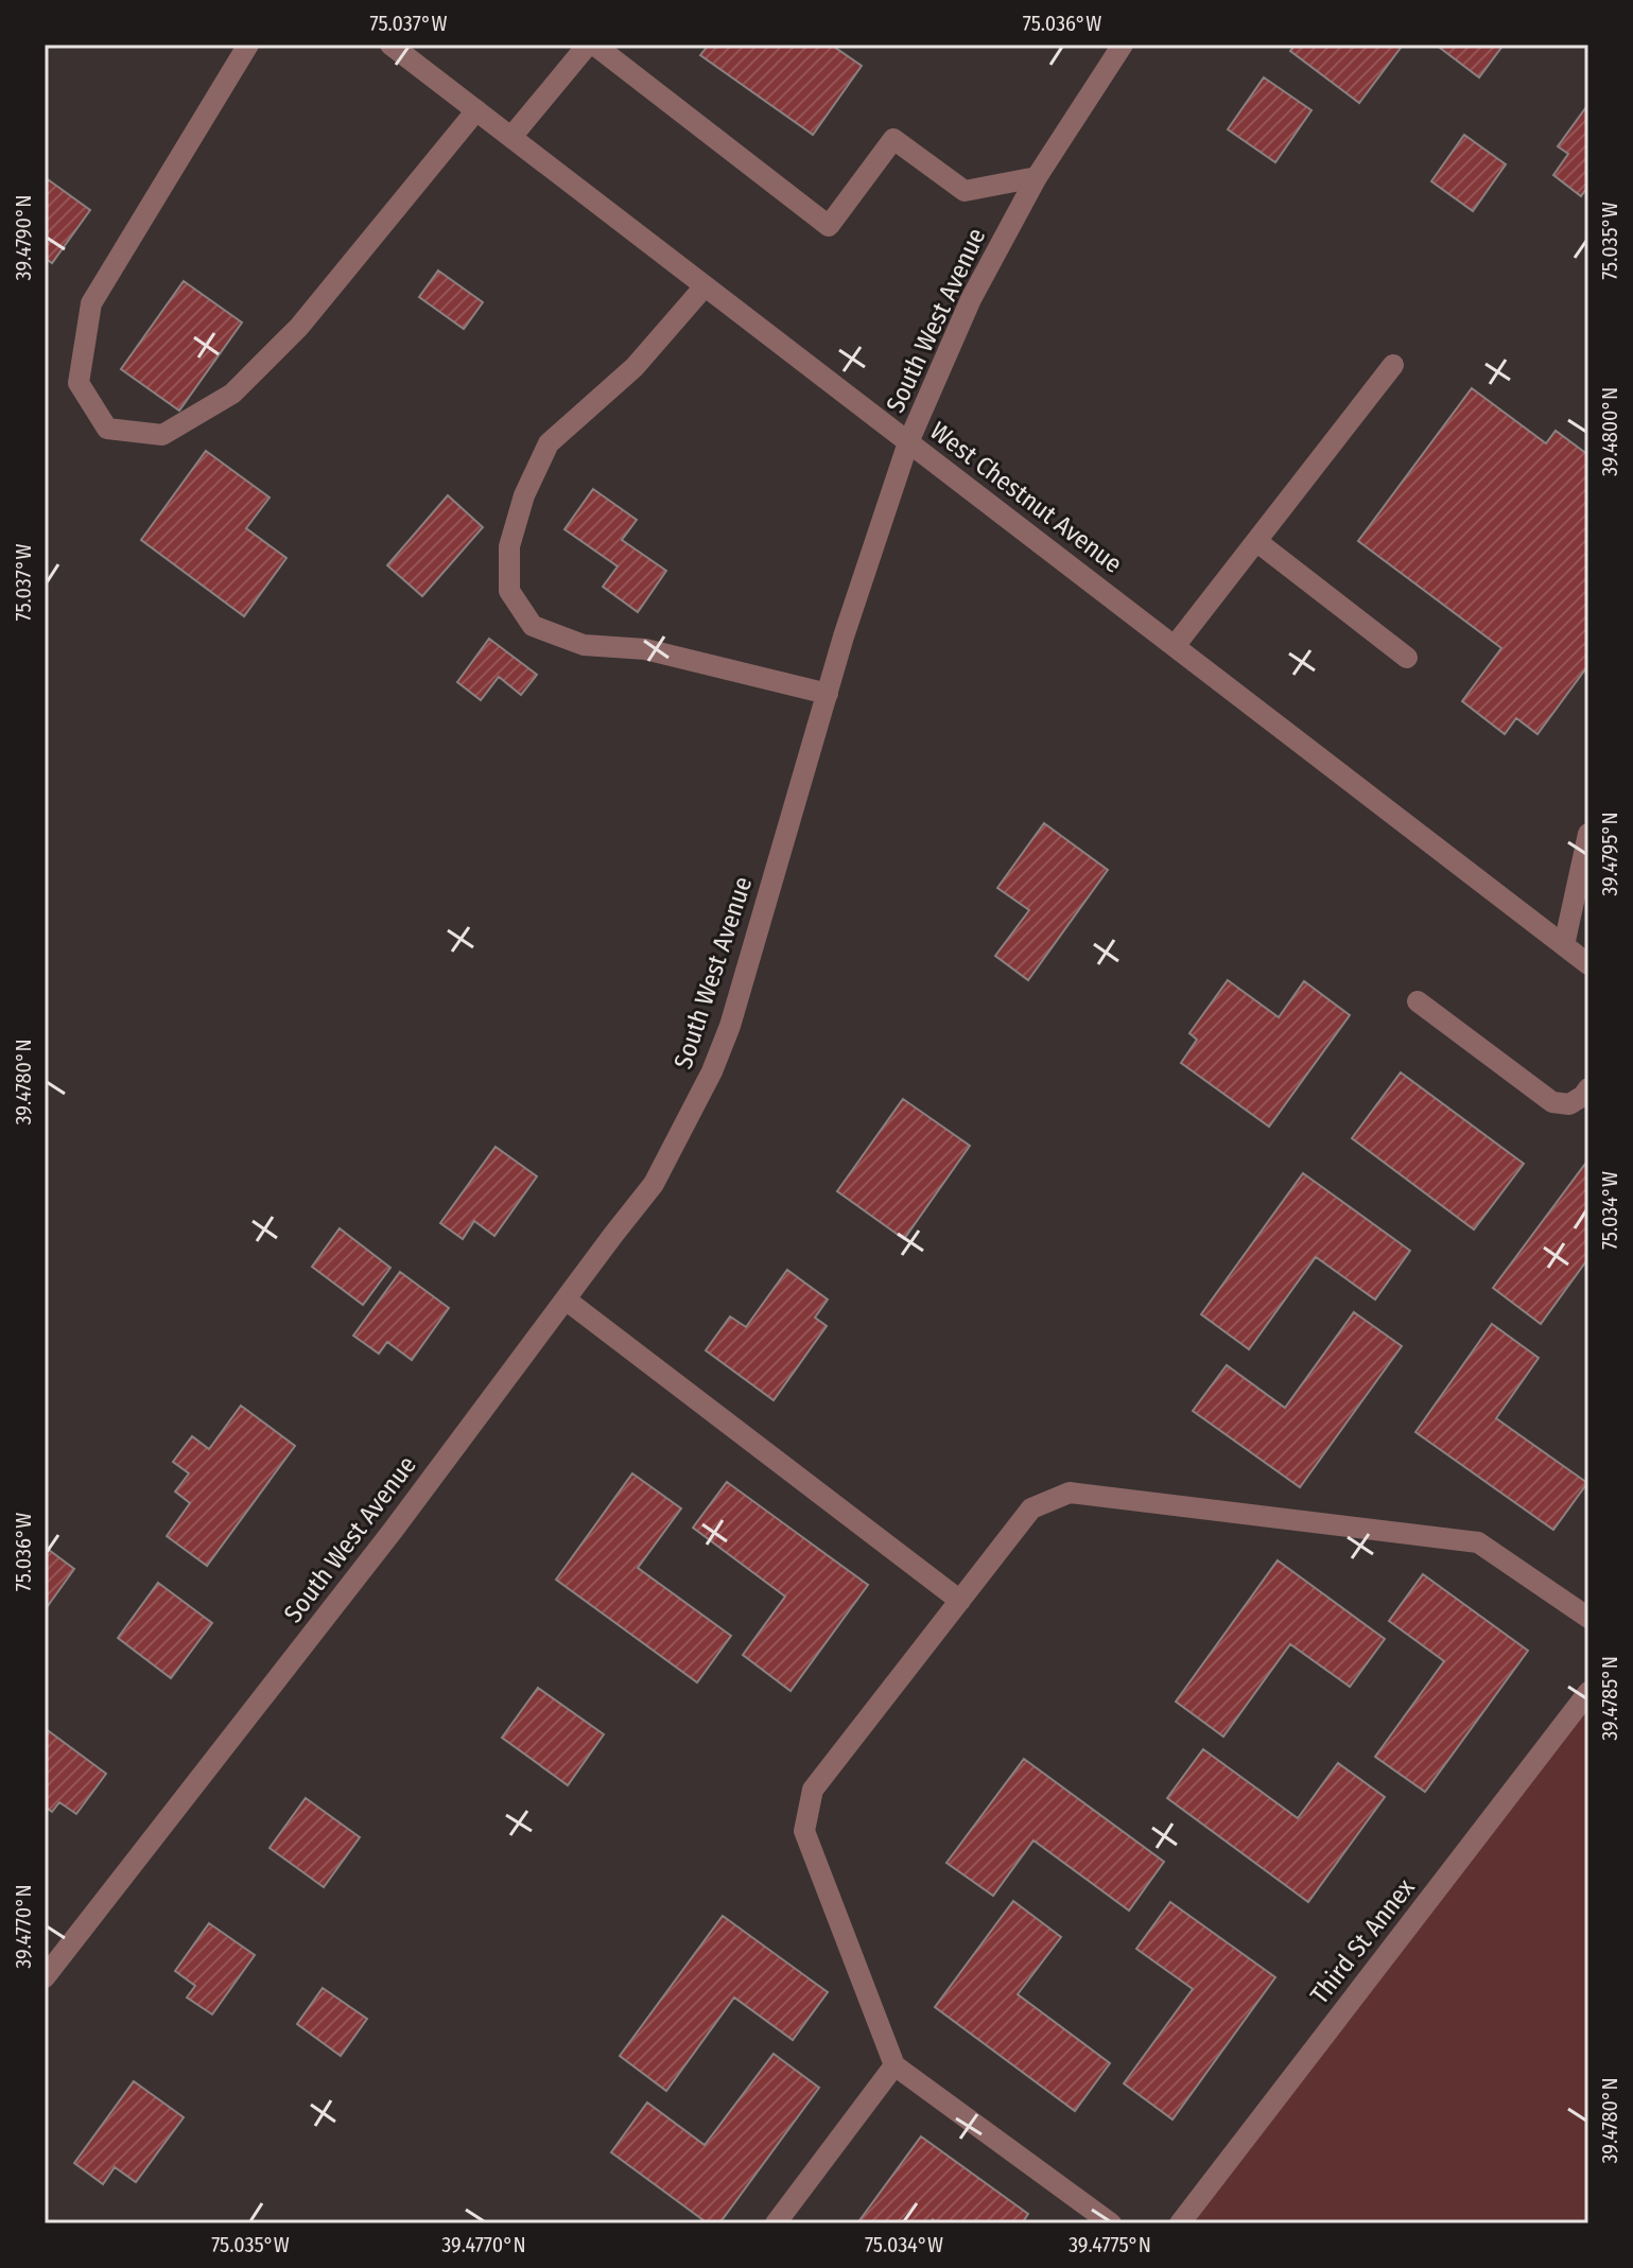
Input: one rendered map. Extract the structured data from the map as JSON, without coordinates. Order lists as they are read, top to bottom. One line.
{"streets":{"street":["South West Avenue","West Chestnut Avenue","Third St Annex"]},"crossings":[["South West Avenue","West Chestnut Avenue"]],"coordinates":["75.037°W","75.036°W","39.4790°N","75.035°W","39.4800°N","39.4795°N","39.4780°N","75.034°W","39.4785°N","39.4770°N","39.4775°N"]}
